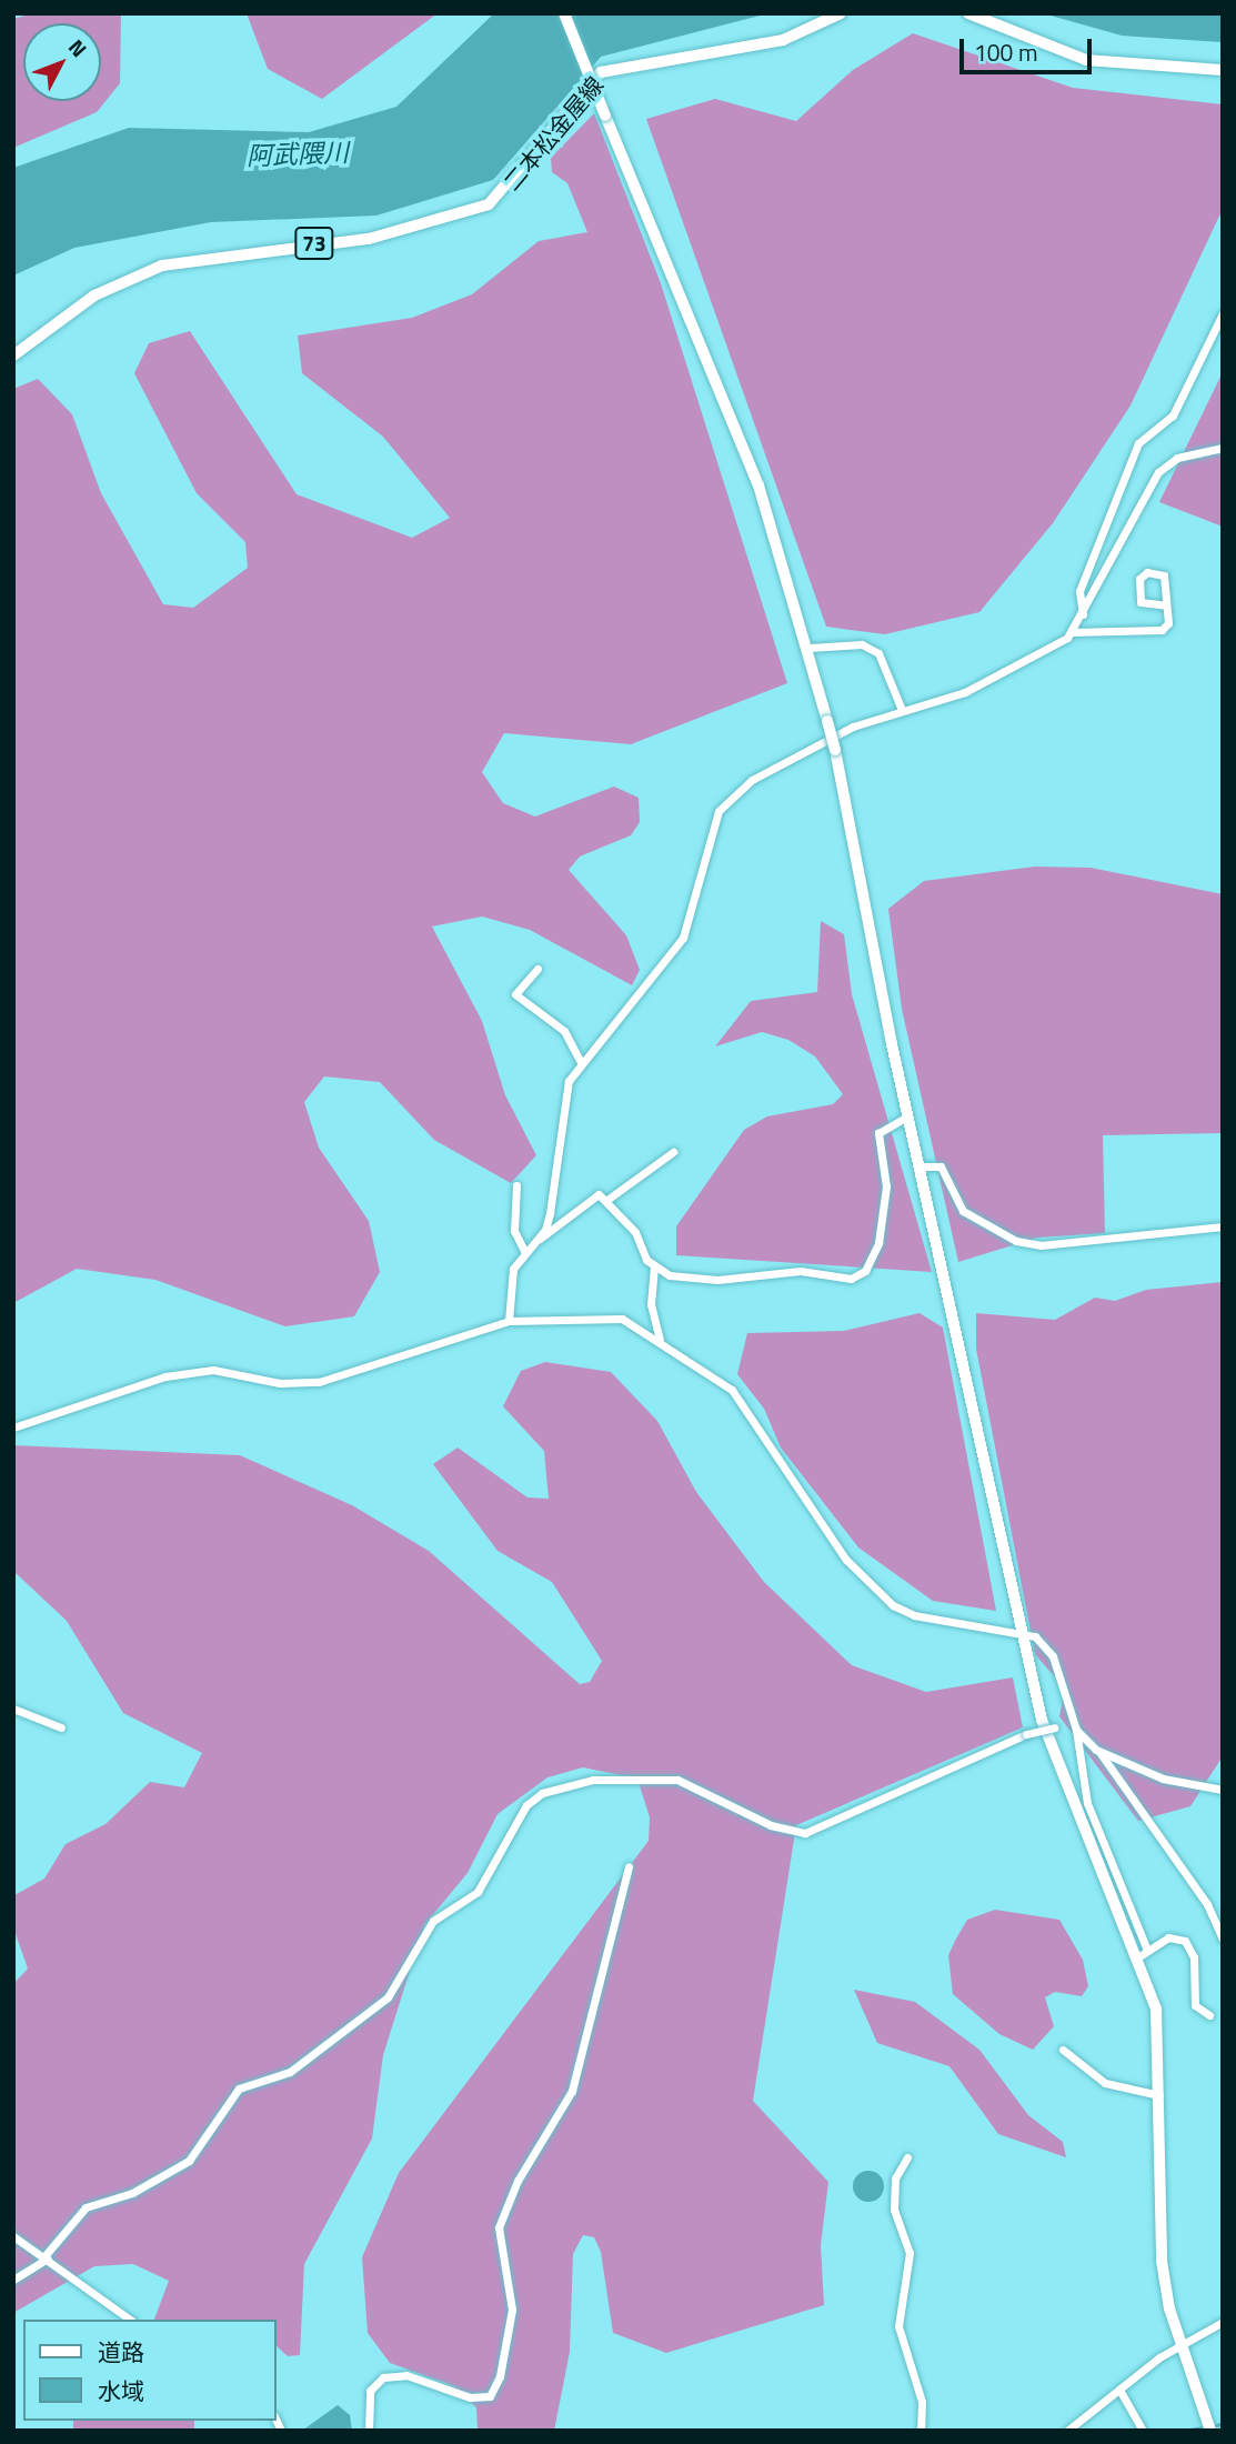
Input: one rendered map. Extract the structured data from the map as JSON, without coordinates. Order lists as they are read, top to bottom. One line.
{"streets":{"main road":["二本松金屋線","73"]},"water":["阿武隈川"],"legend":["道路","水域"],"scale_bar":"100 m","north":"top right"}
